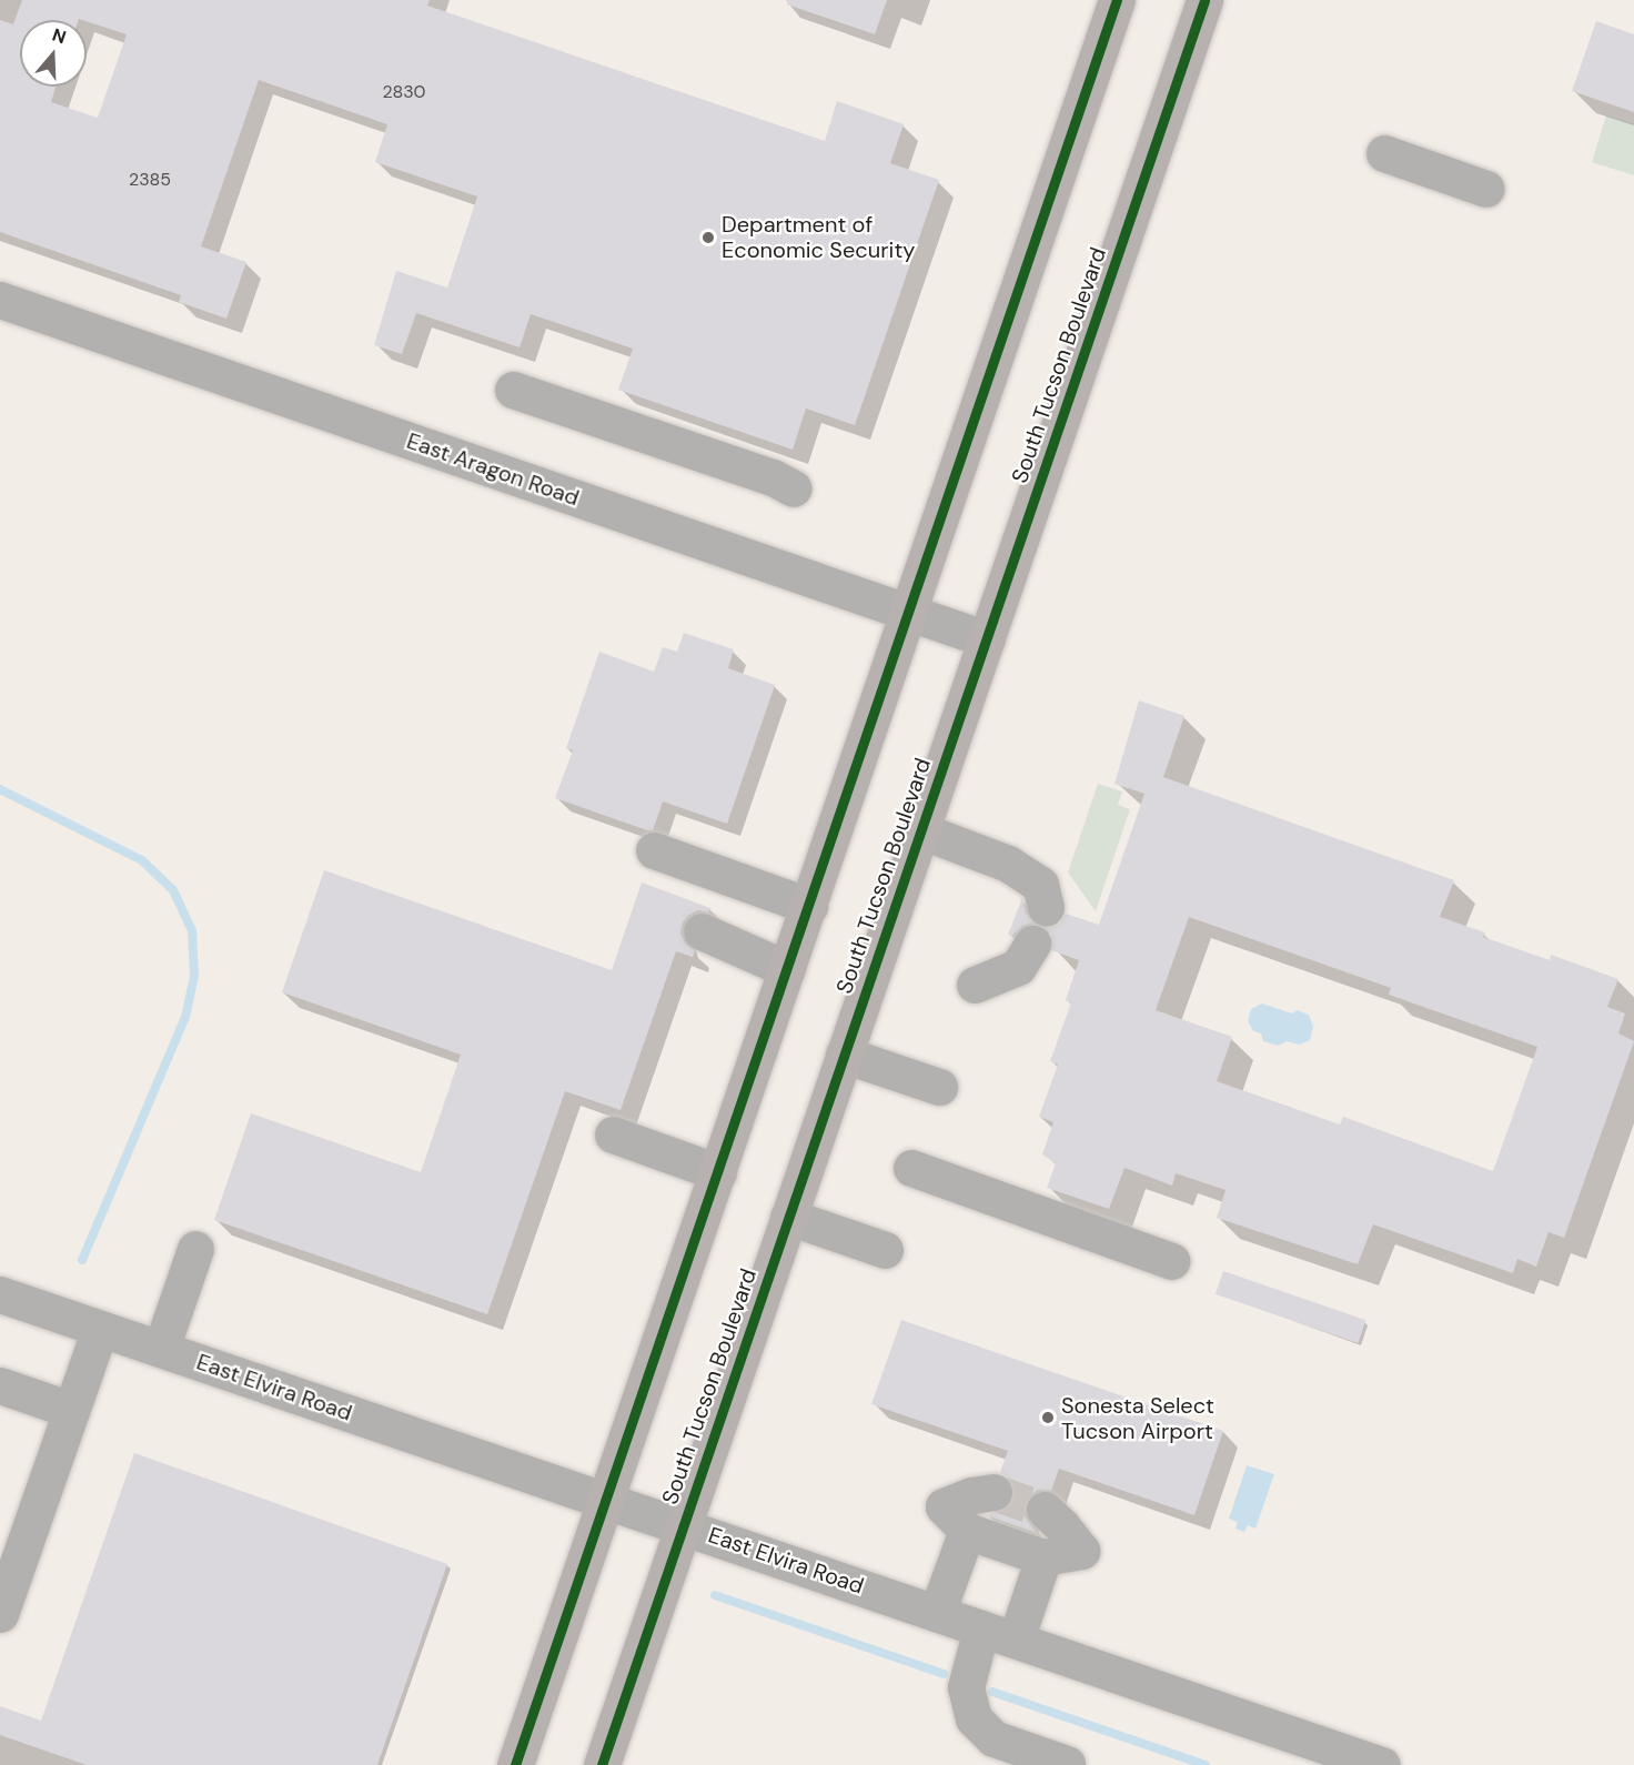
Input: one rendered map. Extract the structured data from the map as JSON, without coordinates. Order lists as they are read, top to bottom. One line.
{"streets":{"main road":["South Tucson Boulevard"],"street":["East Aragon Road","East Elvira Road"]},"crossings":[["South Tucson Boulevard","East Aragon Road"],["South Tucson Boulevard","East Elvira Road"]],"places":["Department of Economic Security","Sonesta Select Tucson Airport"],"house_numbers":["2830","2385"],"north":"top"}
